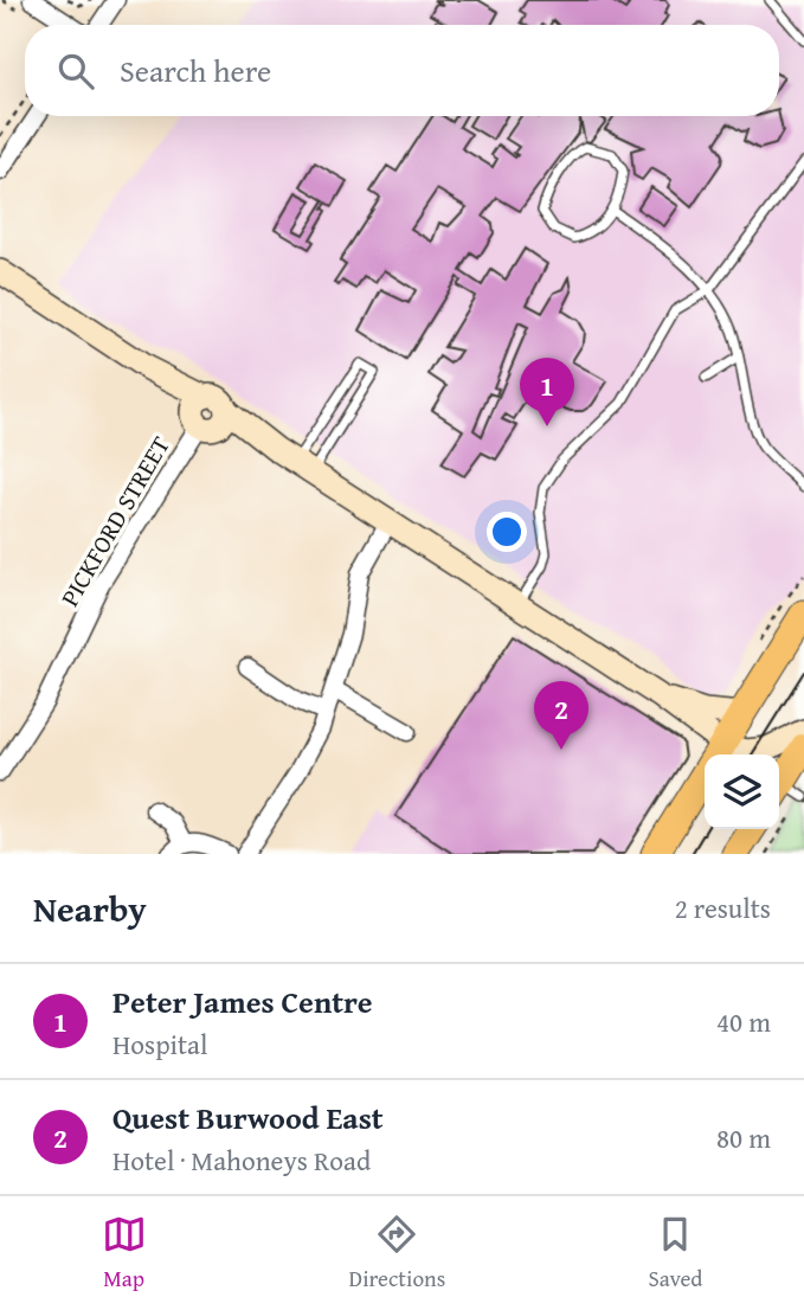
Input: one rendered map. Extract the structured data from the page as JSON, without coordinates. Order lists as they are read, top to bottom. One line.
{"streets":{"street":["PICKFORD STREET"]},"page":{"search":"Search here","pins":["1","2"],"heading":["Nearby","2 results"],"list":[{"mark":"1","name":"Peter James Centre","note":"Hospital","value":"40 m"},{"mark":"2","name":"Quest Burwood East","note":"Hotel · Mahoneys Road","value":"80 m"}],"nav":["Map","Directions","Saved"]}}
